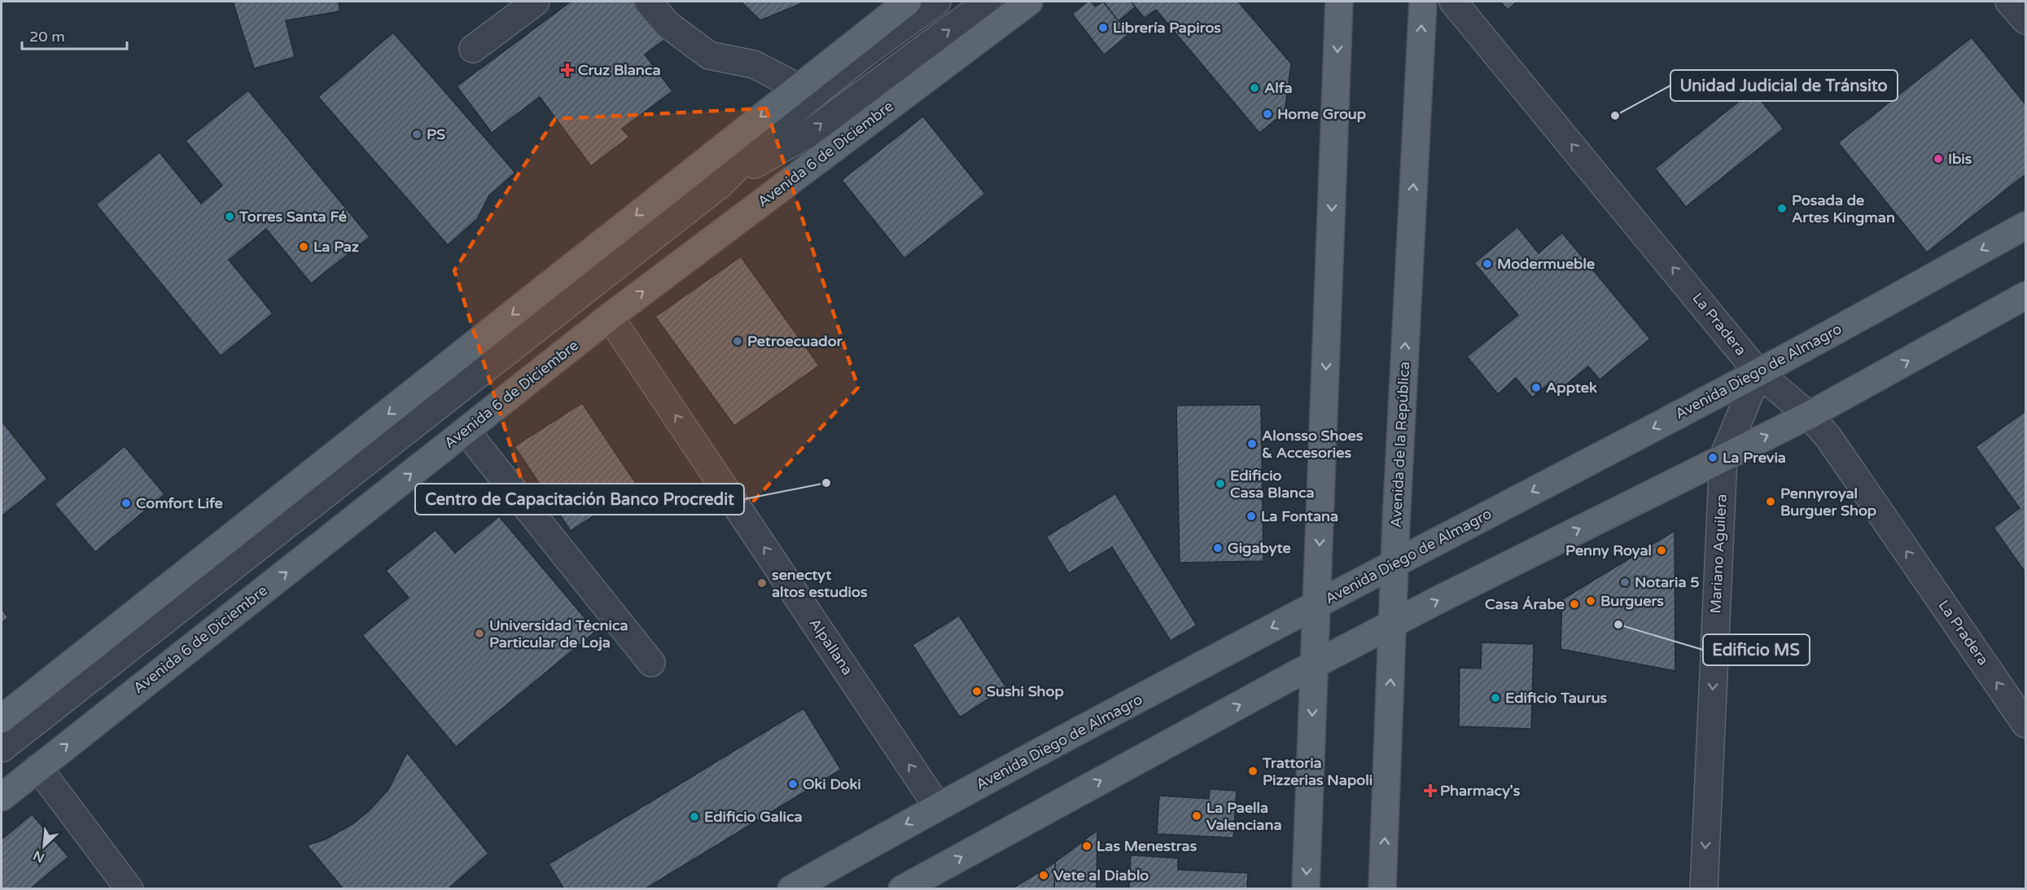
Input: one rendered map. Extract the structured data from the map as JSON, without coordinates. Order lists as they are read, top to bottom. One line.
{"streets":{"main road":["Avenida 6 de Diciembre","Avenida Diego de Almagro","Avenida de la República"],"street":["La Pradera","Mariano Aguilera","Alpallana"]},"crossings":[["Avenida 6 de Diciembre","Alpallana"],["La Pradera","Avenida Diego de Almagro"],["La Pradera","Mariano Aguilera"],["Avenida Diego de Almagro","Avenida de la República"],["Avenida Diego de Almagro","Mariano Aguilera"],["Avenida Diego de Almagro","Alpallana"]],"one_way":["La Pradera","Mariano Aguilera"],"places":{"other":["Librería Papiros","Alfa","Home Group","Unidad Judicial de Tránsito","PS","Ibis","Posada de Artes Kingman","Torres Santa Fé","La Paz","Modermueble","Petroecuador","Apptek","Alonsso Shoes & Accesories","La Previa","Centro de Capacitación Banco Procredit","Edificio Casa Blanca","Pennyroyal Burguer Shop","Comfort Life","La Fontana","Gigabyte","Penny Royal","Notaria 5","senectyt altos estudios","Burguers","Casa Árabe","Edificio MS","Universidad Técnica Particular de Loja","Sushi Shop","Edificio Taurus","Trattoria Pizzerias Napoli","Oki Doki","La Paella Valenciana","Edificio Galica","Las Menestras","Vete al Diablo"],"health":["Cruz Blanca","Pharmacy's"]},"scale_bar":"20 m","north":"bottom left"}
